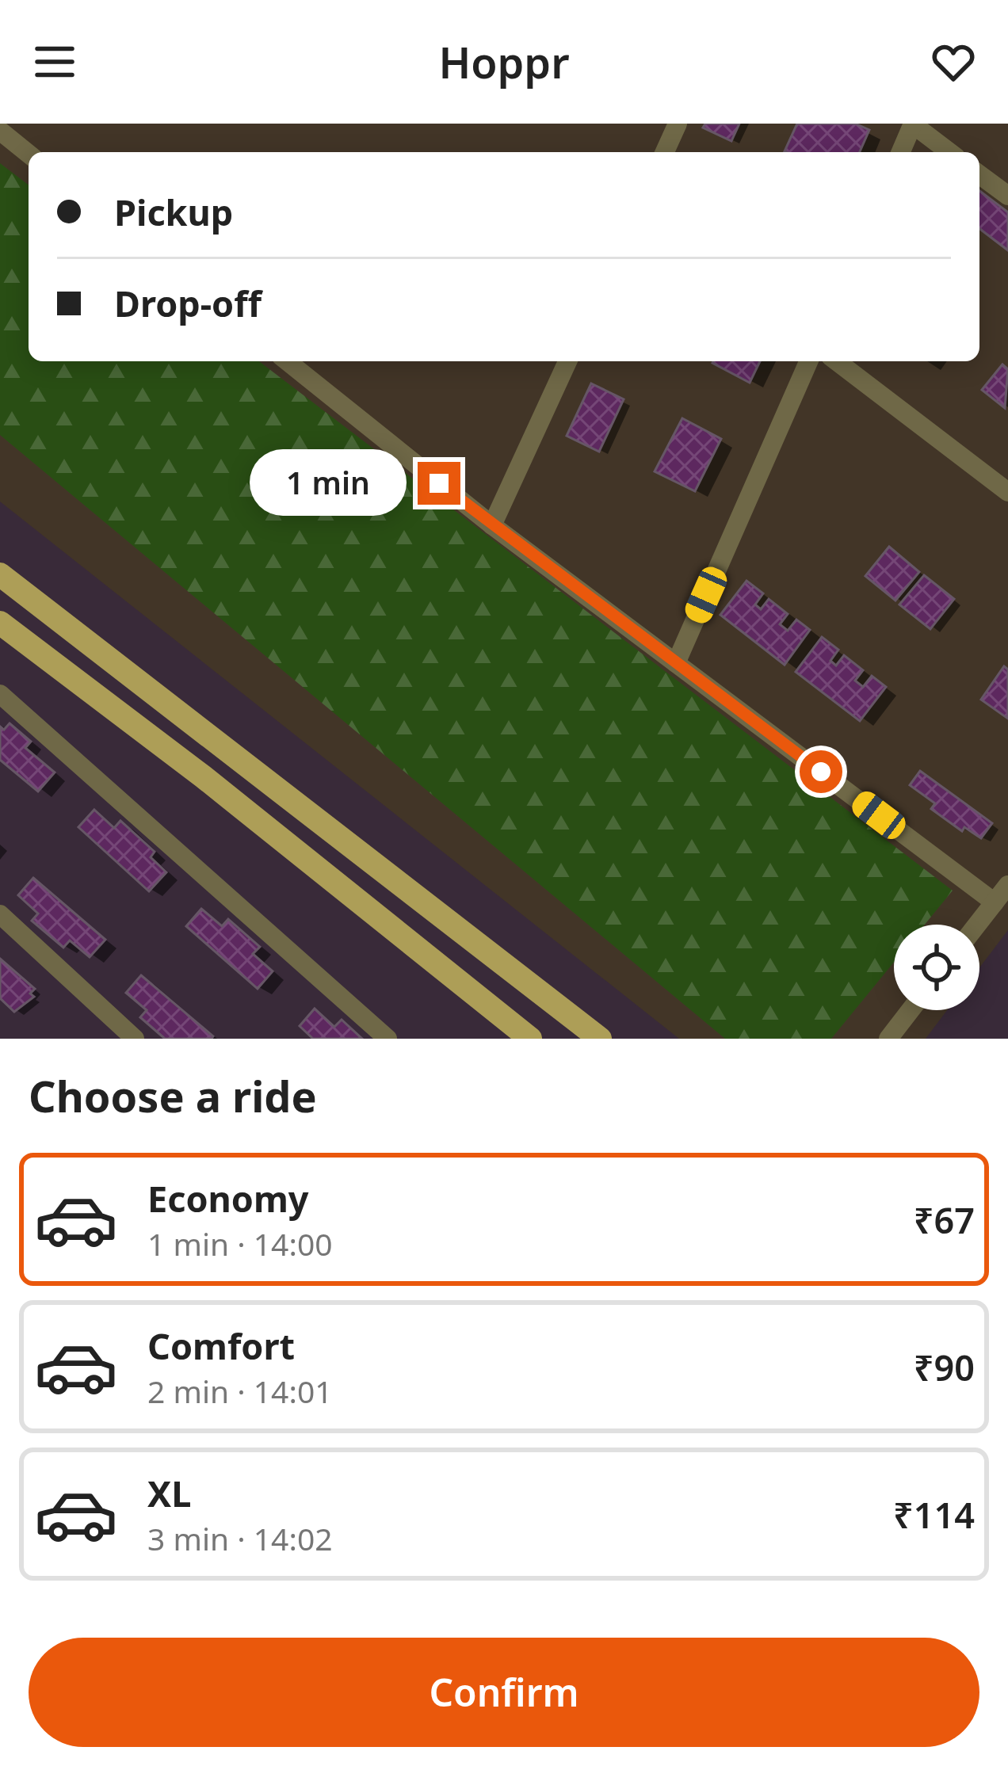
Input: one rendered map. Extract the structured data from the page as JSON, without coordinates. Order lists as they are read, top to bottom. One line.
{"page":{"header":"Hoppr","banner":["Pickup","Drop-off"],"bubble":"1 min","heading":"Choose a ride","list":[{"name":"Economy","note":"1 min · 14:00","value":"₹67"},{"name":"Comfort","note":"2 min · 14:01","value":"₹90"},{"name":"XL","note":"3 min · 14:02","value":"₹114"}],"buttons":"Confirm"}}
